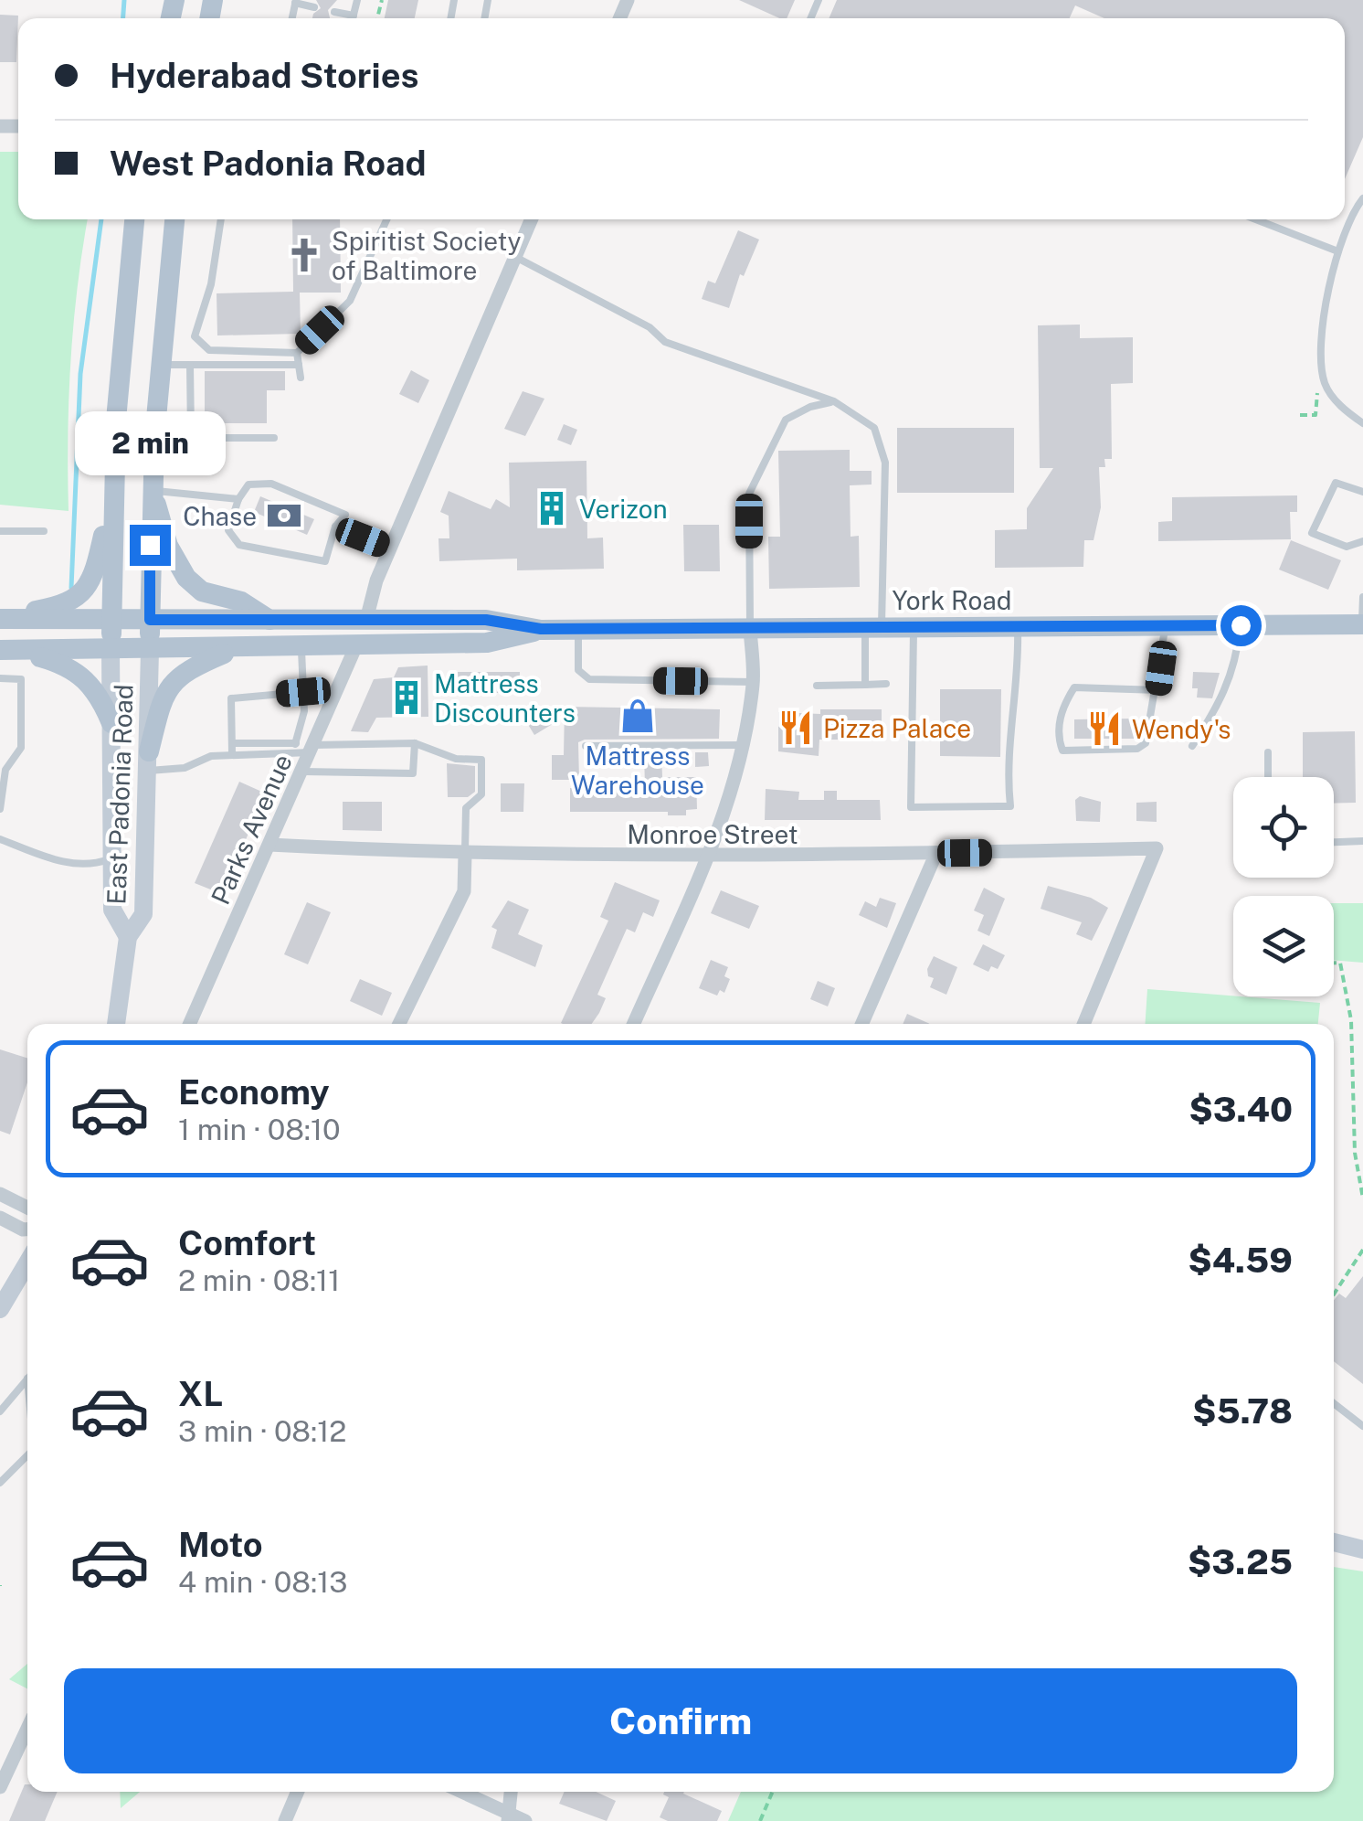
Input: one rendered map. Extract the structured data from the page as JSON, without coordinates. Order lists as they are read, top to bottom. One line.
{"streets":{"main road":["York Road"],"street":["East Padonia Road","Parks Avenue","Monroe Street"]},"crossings":[["York Road","East Padonia Road"],["York Road","Parks Avenue"],["Parks Avenue","Monroe Street"]],"places":{"church":["Spiritist Society of Baltimore"],"building":["Verizon","Mattress Discounters"],"bank":["Chase"],"shop":["Mattress Warehouse"],"restaurant":["Pizza Palace","Wendy's"]},"page":{"banner":["Hyderabad Stories","West Padonia Road"],"bubble":"2 min","list":[{"name":"Economy","note":"1 min · 08:10","value":"$3.40"},{"name":"Comfort","note":"2 min · 08:11","value":"$4.59"},{"name":"XL","note":"3 min · 08:12","value":"$5.78"},{"name":"Moto","note":"4 min · 08:13","value":"$3.25"}],"buttons":"Confirm"}}
